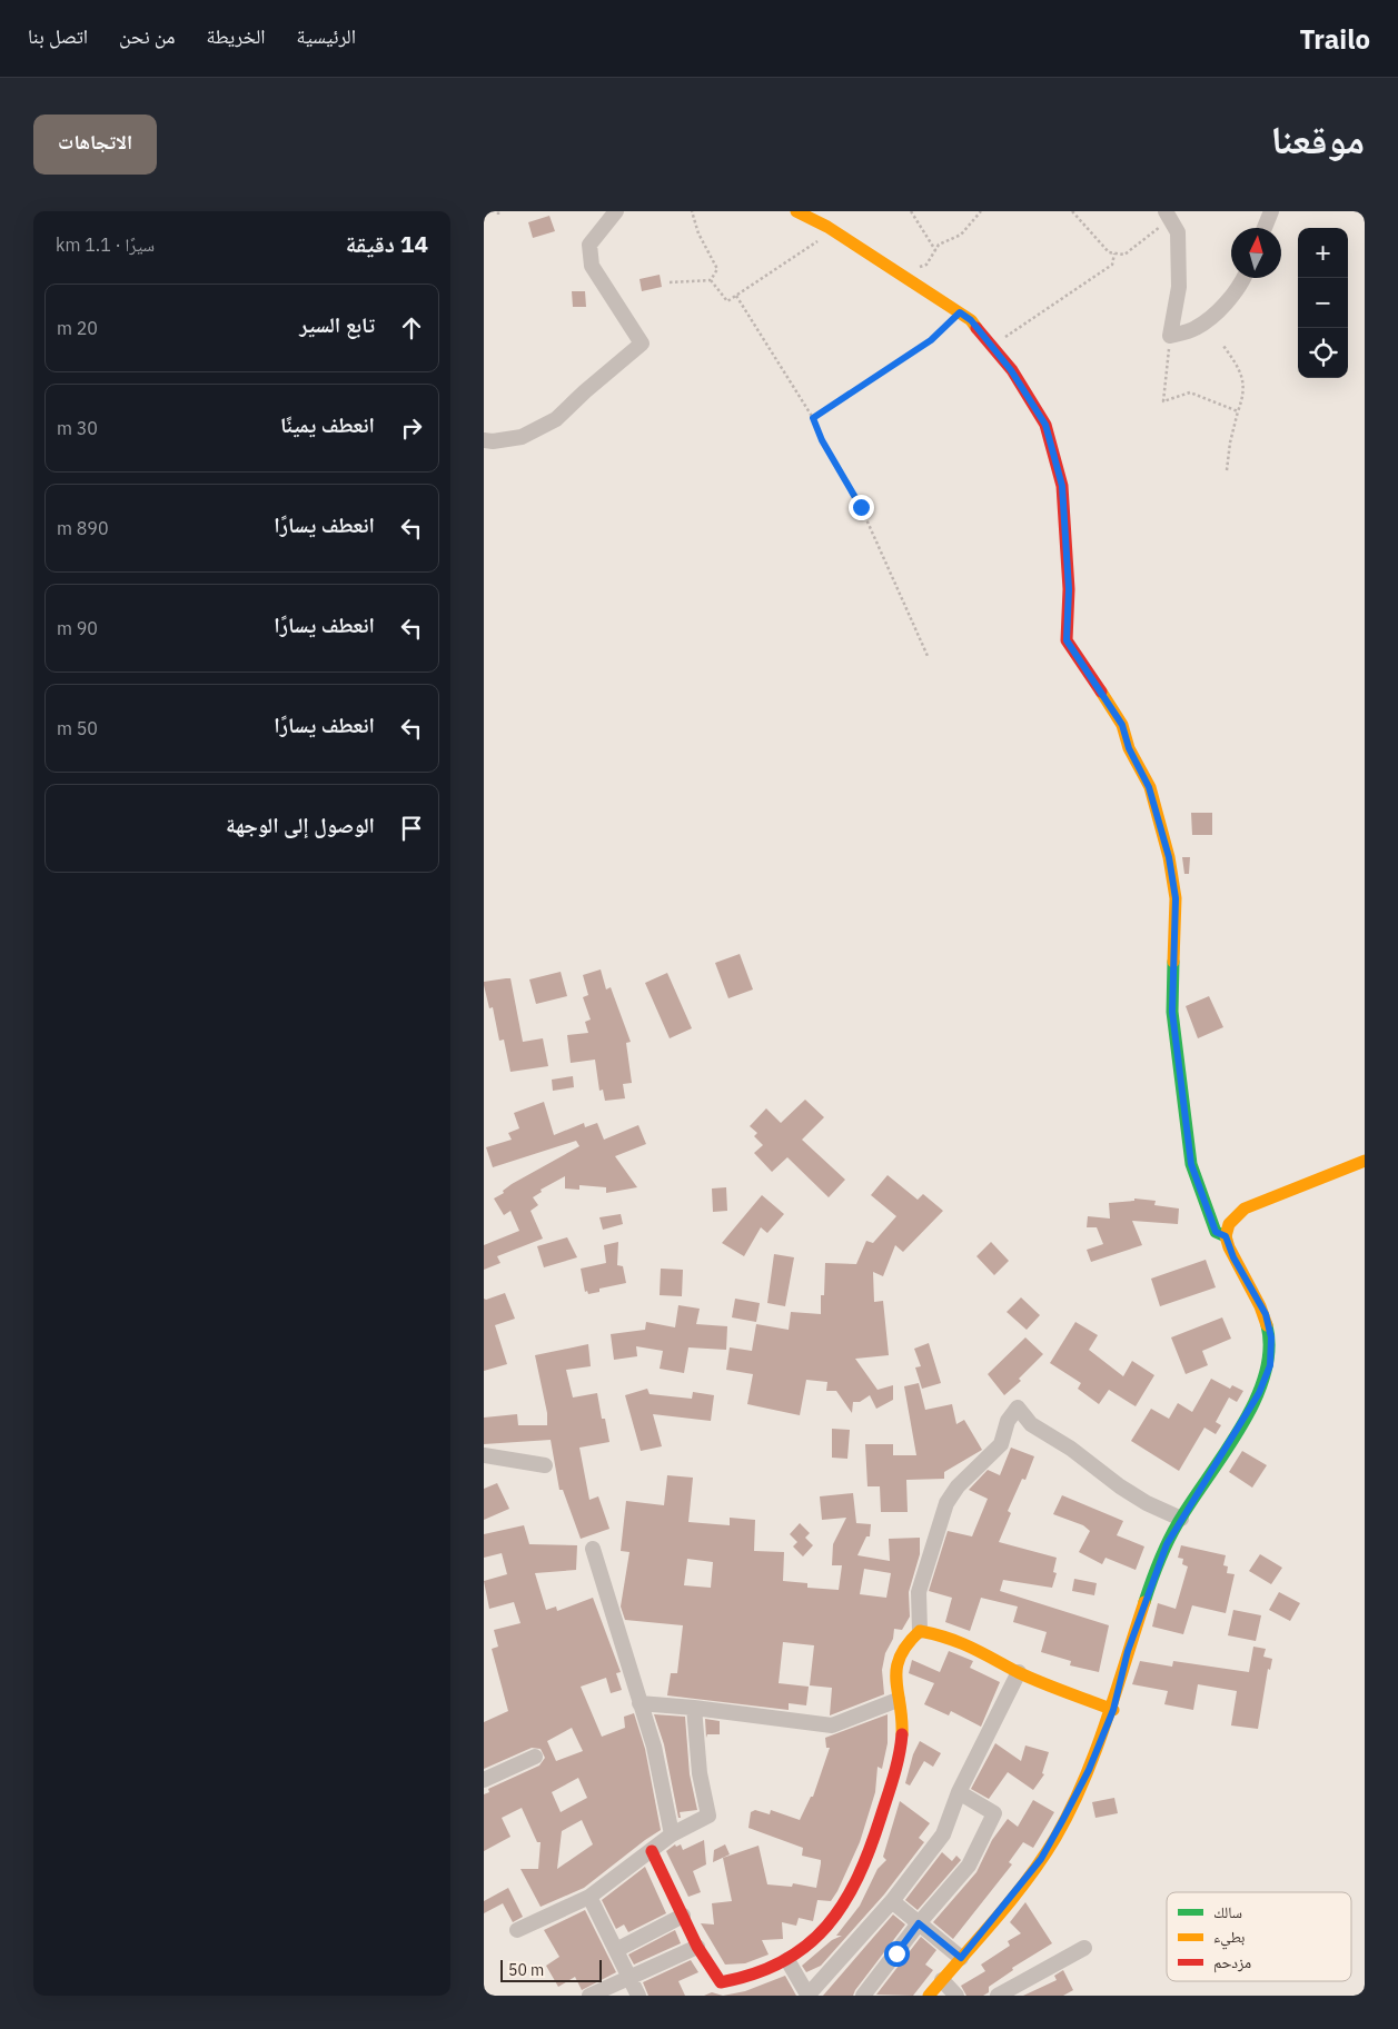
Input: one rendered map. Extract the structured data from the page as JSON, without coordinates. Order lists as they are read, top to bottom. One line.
{"legend":["سالك","بطيء","مزدحم"],"scale_bar":"50 m","north":"top","page":{"header":"Trailo","nav":["الرئيسية","الخريطة","من نحن","اتصل بنا"],"title":"موقعنا","buttons":"الاتجاهات","heading":["14 دقيقة","سيرًا · 1.1 km"],"map_buttons":["+","−"],"list":[["تابع السير","20 m"],["انعطف يمينًا","30 m"],["انعطف يسارًا","890 m"],["انعطف يسارًا","90 m"],["انعطف يسارًا","50 m"],"الوصول إلى الوجهة"],"scale":"50 m"}}
